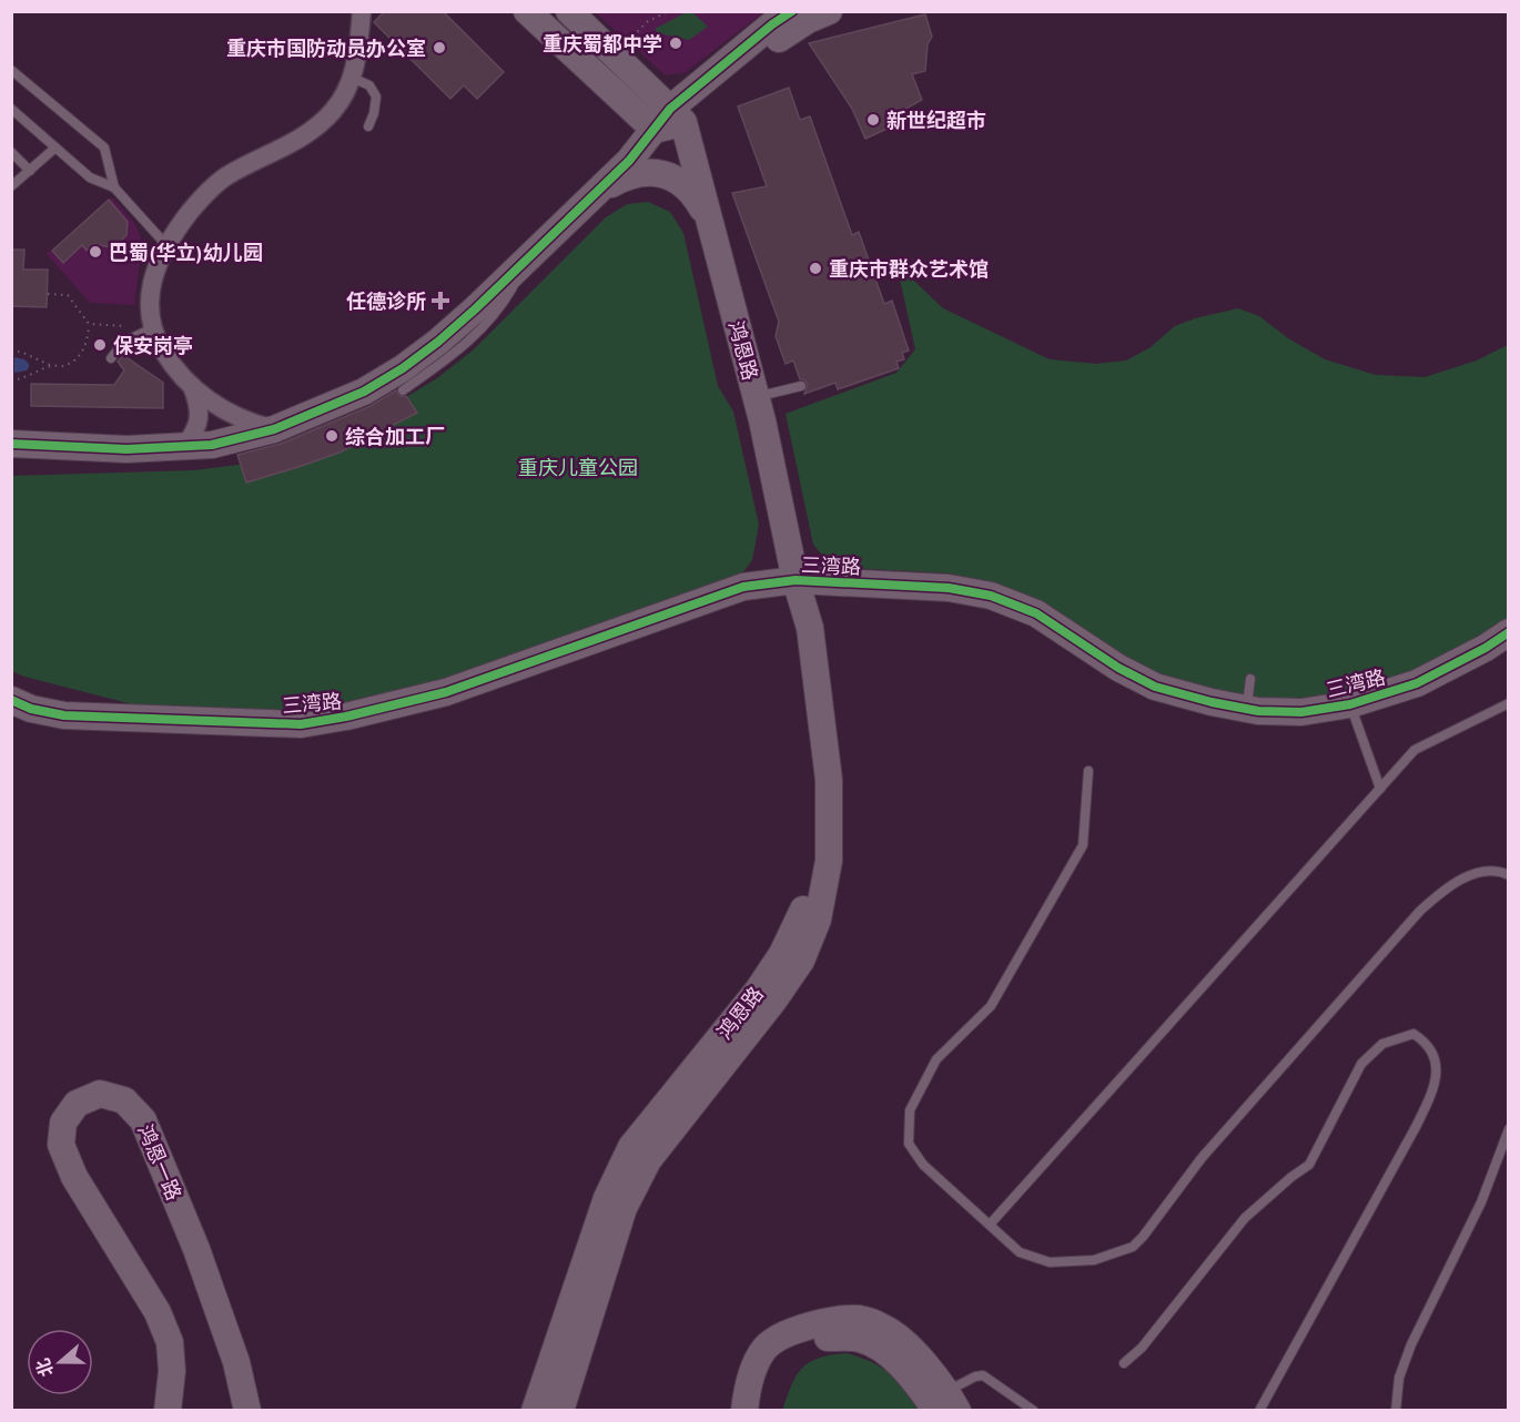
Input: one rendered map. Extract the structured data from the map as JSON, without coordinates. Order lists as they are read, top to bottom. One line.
{"streets":{"street":["鸿恩路","三湾路","鸿恩一路"]},"crossings":[["鸿恩路","三湾路"]],"parks":["重庆儿童公园"],"places":{"other":["重庆蜀都中学","重庆市国防动员办公室","新世纪超市","巴蜀(华立)幼儿园","重庆市群众艺术馆","保安岗亭","综合加工厂"],"health":["任德诊所"]},"north":"left"}
